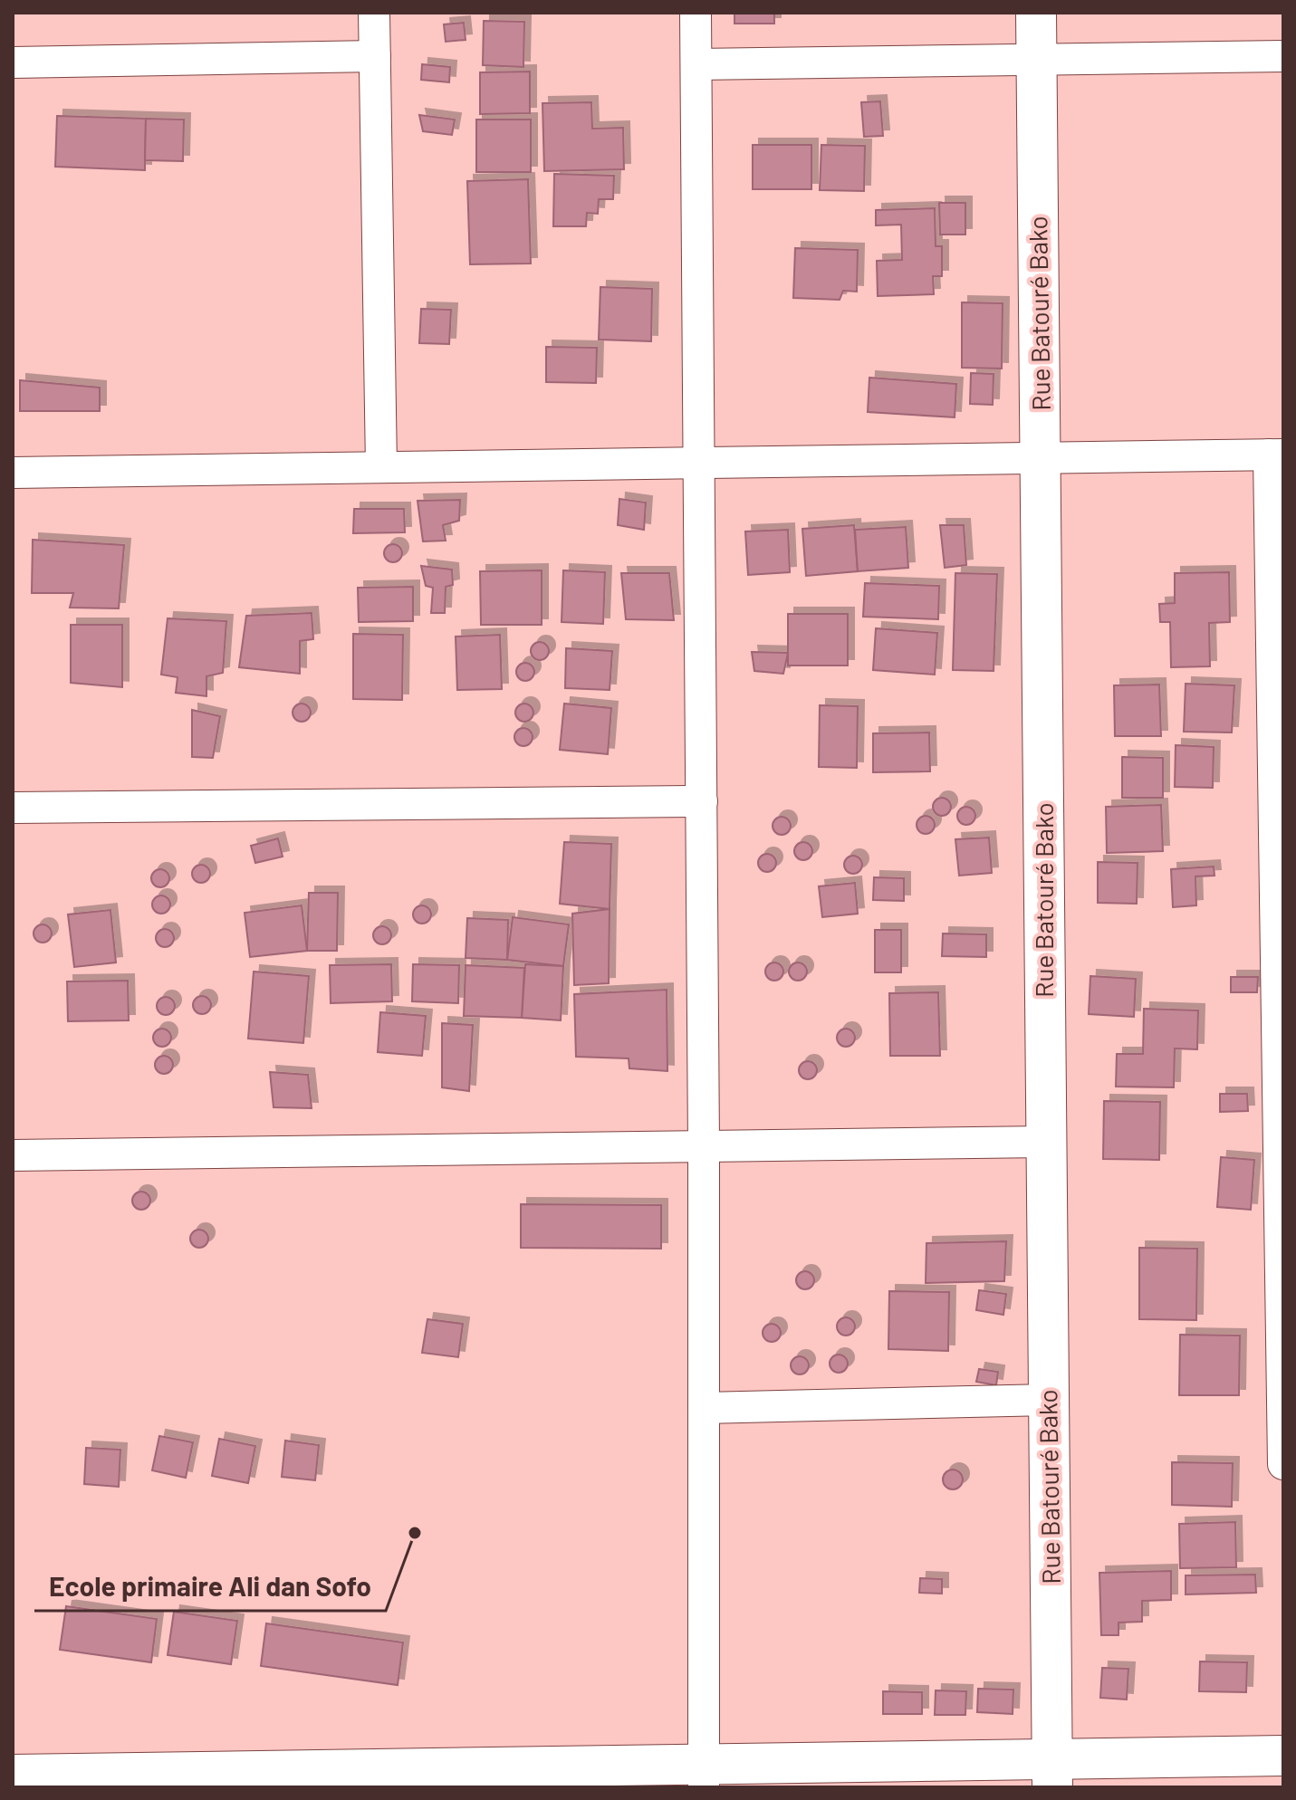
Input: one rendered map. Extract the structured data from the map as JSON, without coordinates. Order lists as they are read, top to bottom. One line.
{"streets":{"main road":["Rue Batouré Bako"]},"places":["Ecole primaire Ali dan Sofo"]}
